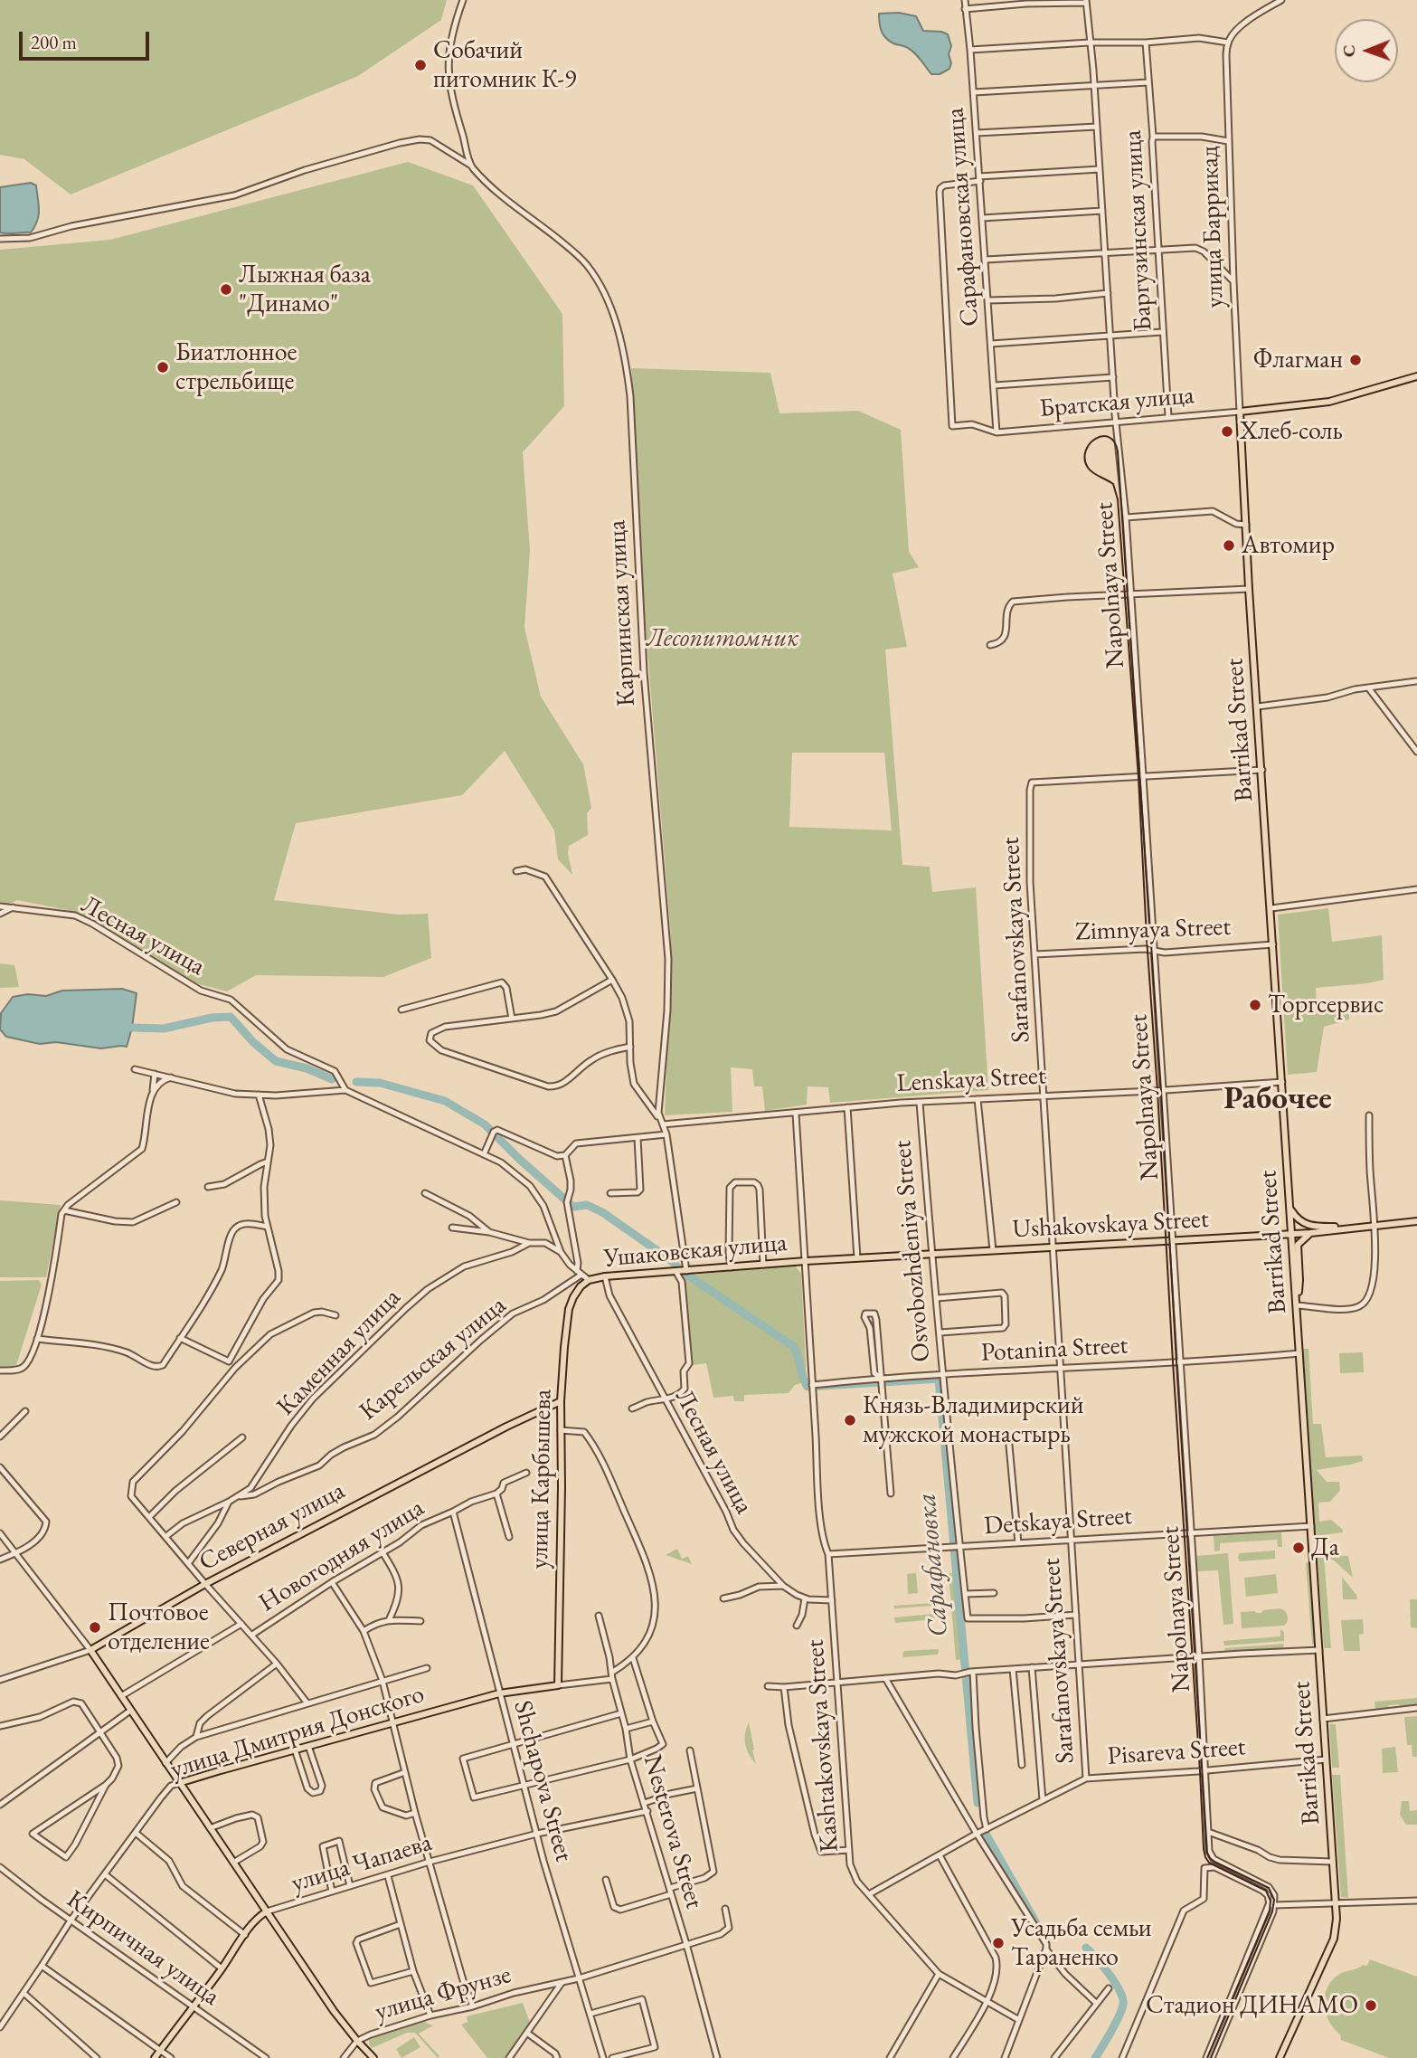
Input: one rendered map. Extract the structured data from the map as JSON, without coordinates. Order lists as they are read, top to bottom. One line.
{"streets":{"main road":["Barrikad Street","Ushakovskaya Street","Ушаковская улица","улица Карбышева","Северная улица","улица Дмитрия Донского","улица Чапаева"],"street":["Сарафановская улица","улица Баррикад","Баргузинская улица","Братская улица","Napolnaya Street","Карпинская улица","Zimnyaya Street","Лесная улица","Sarafanovskaya Street","Lenskaya Street","Osvobozhdeniya Street","Potanina Street","Каменная улица","Карельская улица","Detskaya Street","Новогодняя улица","Kashtakovskaya Street","Pisareva Street","Shchapova Street","Nesterova Street","Кирпичная улица","улица Фрунзе"]},"crossings":[["Сарафановская улица","Братская улица"],["улица Баррикад","Братская улица"],["улица Баррикад","Barrikad Street"],["Баргузинская улица","Братская улица"],["Братская улица","Napolnaya Street"],["Братская улица","Barrikad Street"],["Napolnaya Street","Zimnyaya Street"],["Napolnaya Street","Sarafanovskaya Street"],["Napolnaya Street","Lenskaya Street"],["Napolnaya Street","Ushakovskaya Street"],["Napolnaya Street","Potanina Street"],["Napolnaya Street","Detskaya Street"],["Napolnaya Street","Pisareva Street"],["Barrikad Street","Zimnyaya Street"],["Barrikad Street","Lenskaya Street"],["Barrikad Street","Ushakovskaya Street"],["Barrikad Street","Potanina Street"],["Barrikad Street","Detskaya Street"],["Barrikad Street","Pisareva Street"],["Zimnyaya Street","Sarafanovskaya Street"],["Лесная улица","Ушаковская улица"],["Лесная улица","Карельская улица"],["Лесная улица","улица Карбышева"],["Лесная улица","Kashtakovskaya Street"],["Sarafanovskaya Street","Lenskaya Street"],["Sarafanovskaya Street","Ushakovskaya Street"],["Sarafanovskaya Street","Osvobozhdeniya Street"],["Sarafanovskaya Street","Potanina Street"],["Sarafanovskaya Street","Detskaya Street"],["Sarafanovskaya Street","Pisareva Street"],["Lenskaya Street","Osvobozhdeniya Street"],["Ushakovskaya Street","Ушаковская улица"],["Ushakovskaya Street","Osvobozhdeniya Street"],["Ushakovskaya Street","Kashtakovskaya Street"],["Ушаковская улица","улица Карбышева"],["Ушаковская улица","Kashtakovskaya Street"],["Osvobozhdeniya Street","Potanina Street"],["Osvobozhdeniya Street","Detskaya Street"],["Potanina Street","Kashtakovskaya Street"],["Каменная улица","Карельская улица"],["улица Карбышева","Северная улица"],["улица Карбышева","улица Дмитрия Донского"],["Detskaya Street","Kashtakovskaya Street"],["Новогодняя улица","Shchapova Street"],["улица Дмитрия Донского","Shchapova Street"],["улица Дмитрия Донского","Nesterova Street"],["улица Дмитрия Донского","Кирпичная улица"],["Kashtakovskaya Street","Pisareva Street"],["Shchapova Street","улица Чапаева"],["Shchapova Street","улица Фрунзе"],["Nesterova Street","улица Чапаева"],["улица Чапаева","Кирпичная улица"]],"districts":["Рабочее"],"water":["Сарафановка"],"parks":["Лесопитомник"],"places":["Собачий питомник К-9","Лыжная база \"Динамо\"","Флагман","Биатлонное стрельбище","Хлеб-соль","Автомир","Торгсервис","Князь-Владимирский мужской монастырь","Да","Почтовое отделение","Усадьба семьи Тараненко","Стадион ДИНАМО"],"scale_bar":"200 m","north":"left"}
